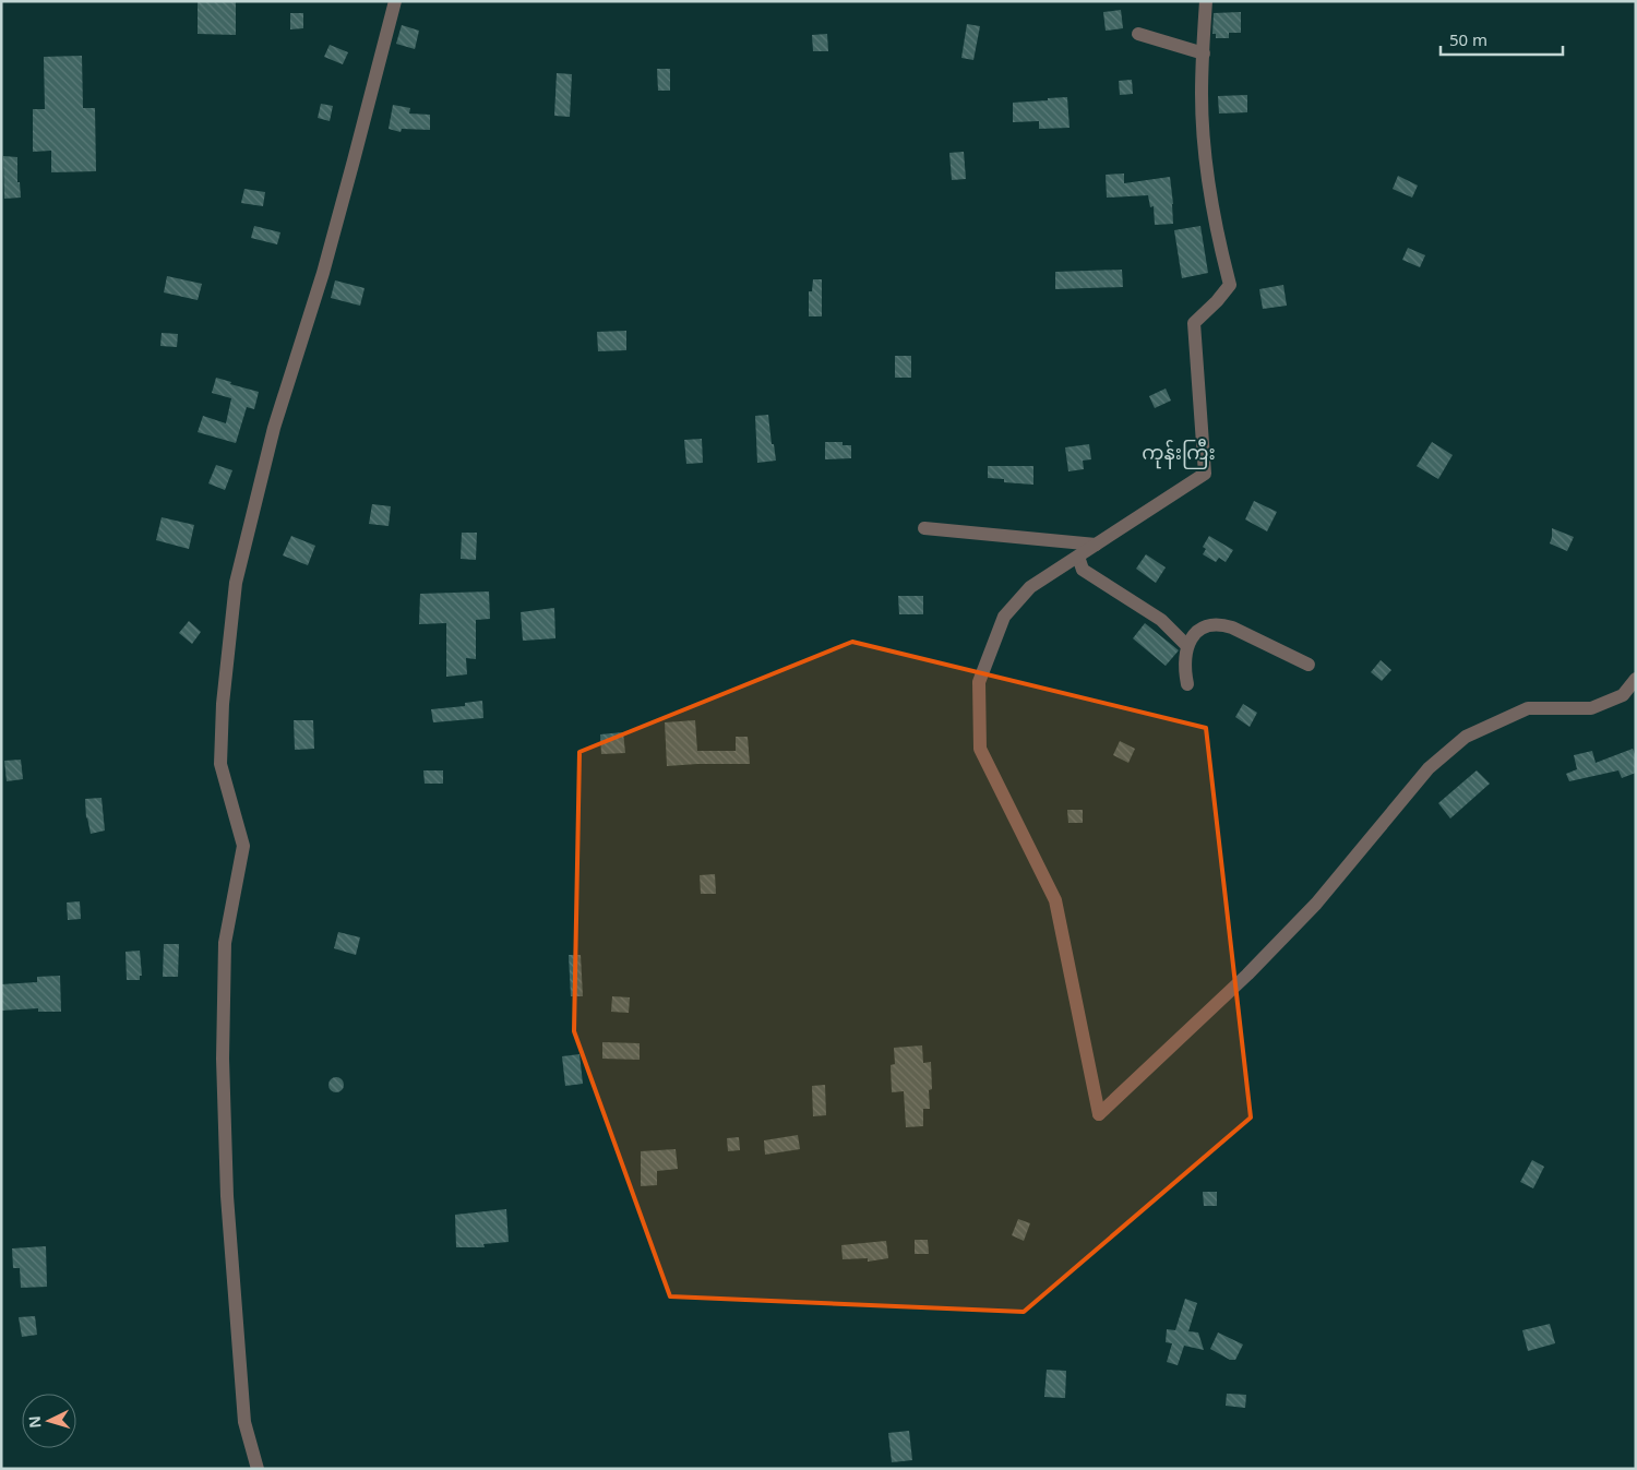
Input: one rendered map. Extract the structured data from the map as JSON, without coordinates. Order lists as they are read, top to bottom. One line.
{"districts":["ကုန်းကြီး"],"scale_bar":"50 m","north":"left"}
